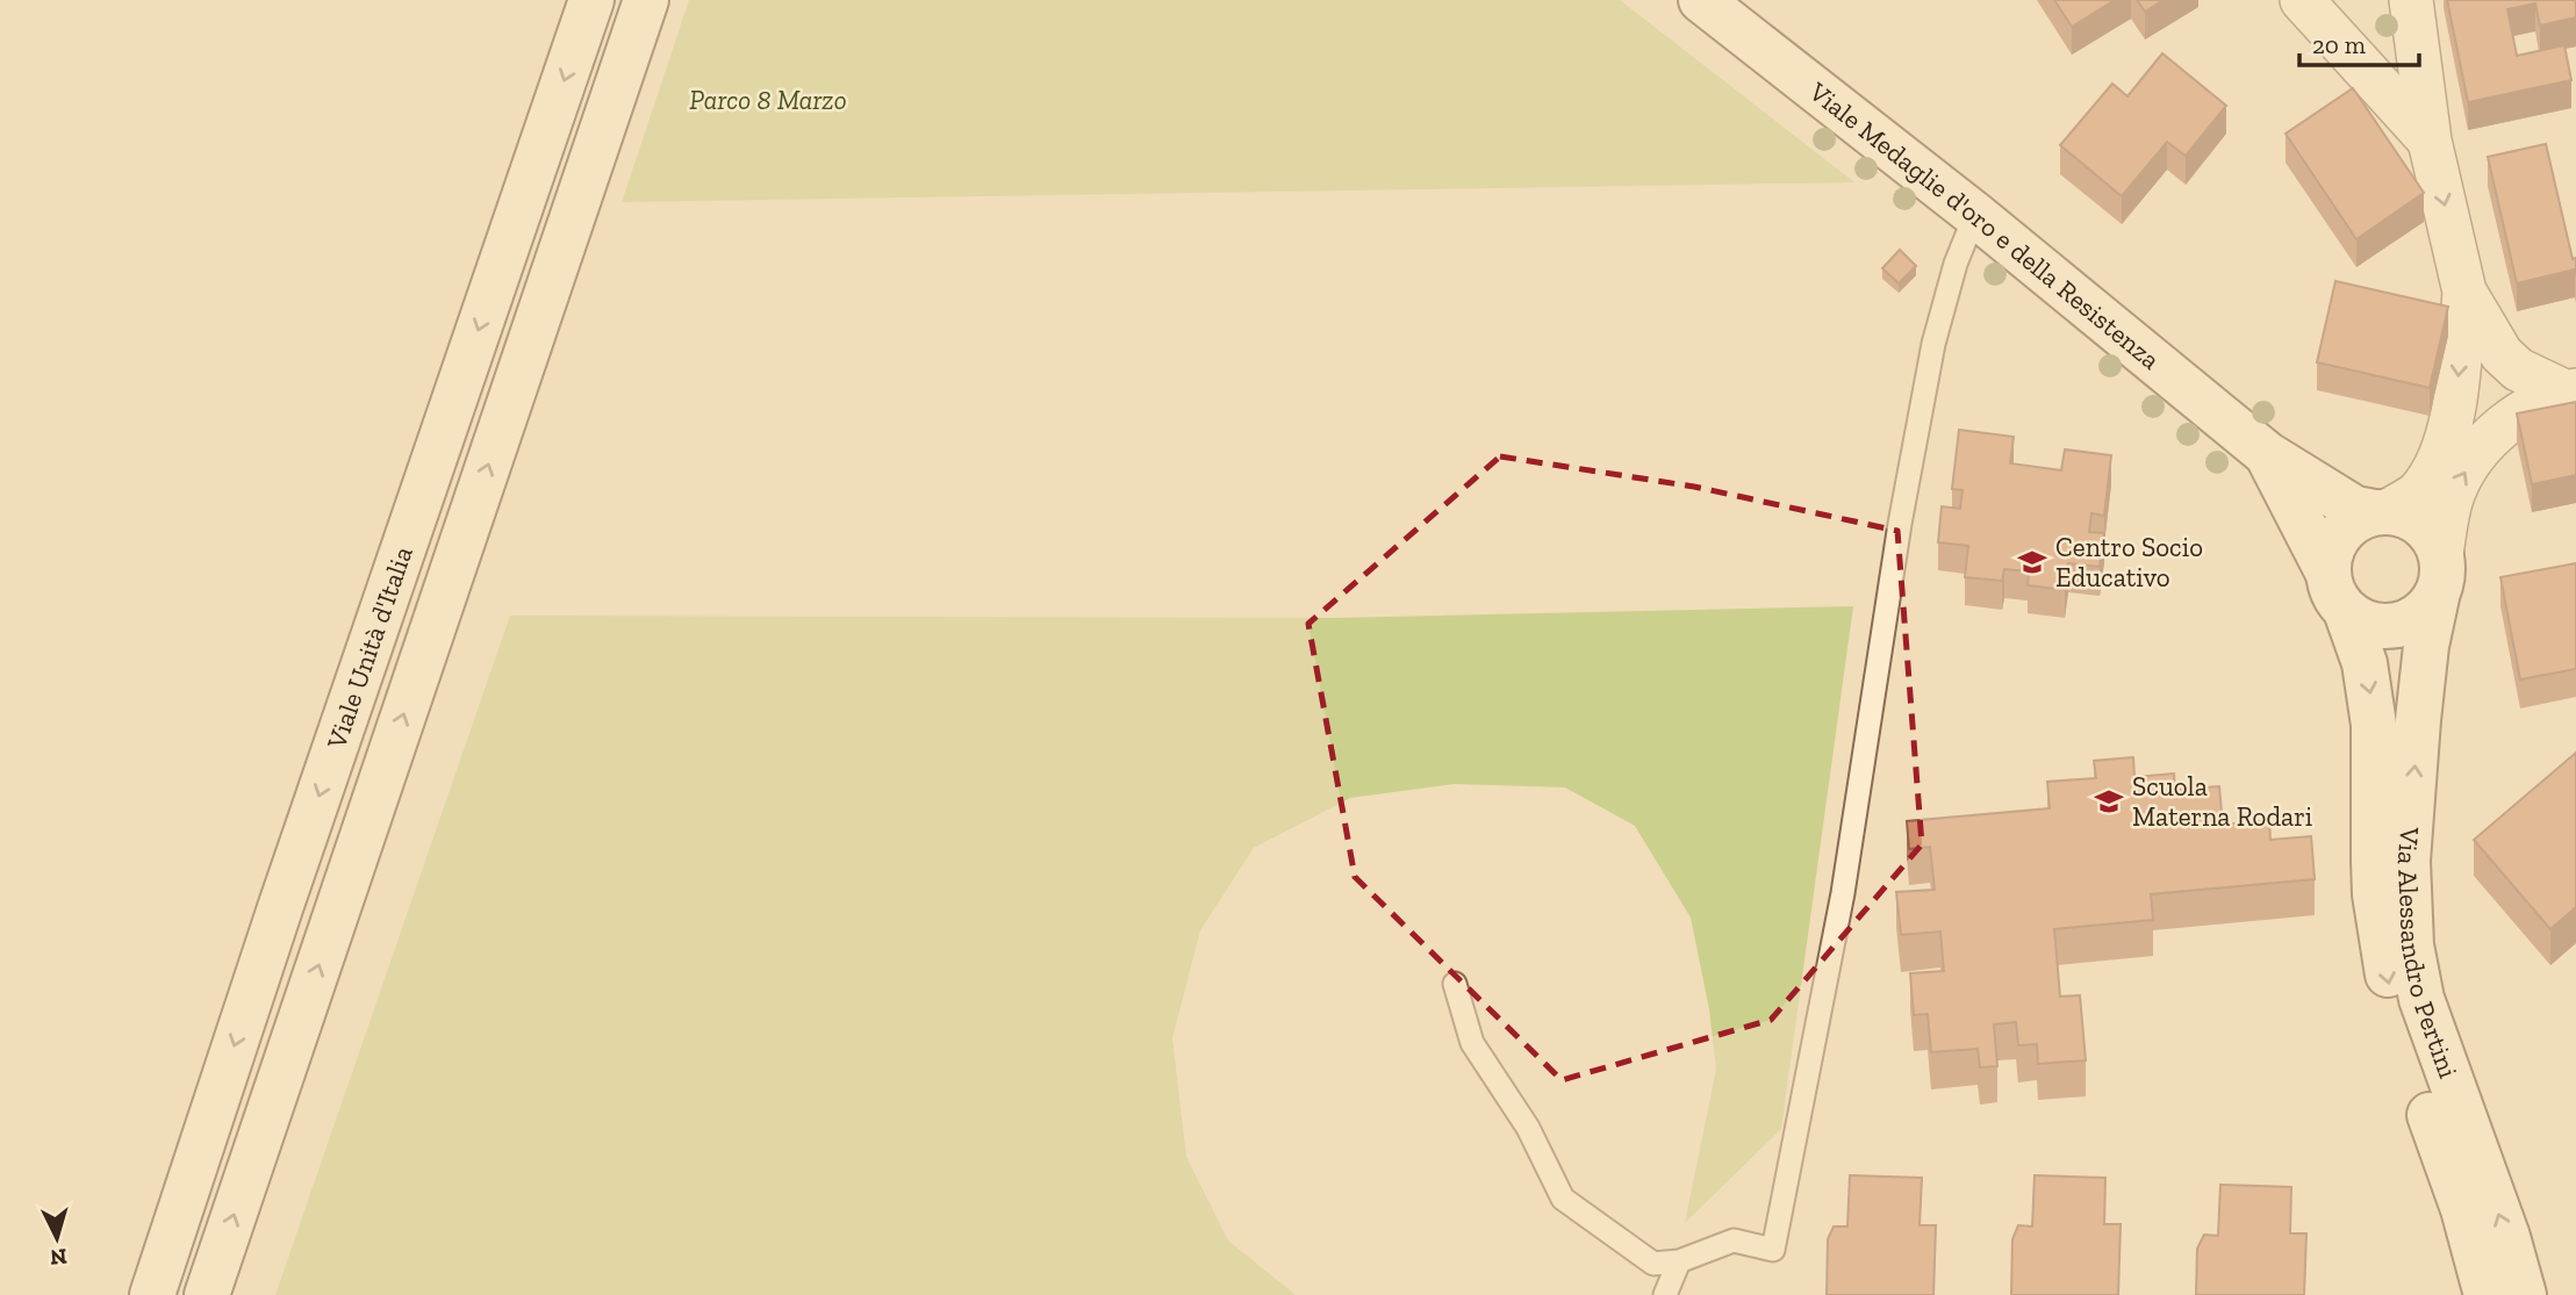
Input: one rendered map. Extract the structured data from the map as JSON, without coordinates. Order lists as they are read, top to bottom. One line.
{"streets":{"street":["Viale Medaglie d'oro e della Resistenza","Viale Unità d'Italia","Via Alessandro Pertini"]},"crossings":[["Viale Medaglie d'oro e della Resistenza","Via Alessandro Pertini"]],"parks":["Parco 8 Marzo"],"places":{"school or university":["Centro Socio Educativo","Scuola Materna Rodari"]},"scale_bar":"20 m","north":"bottom"}
